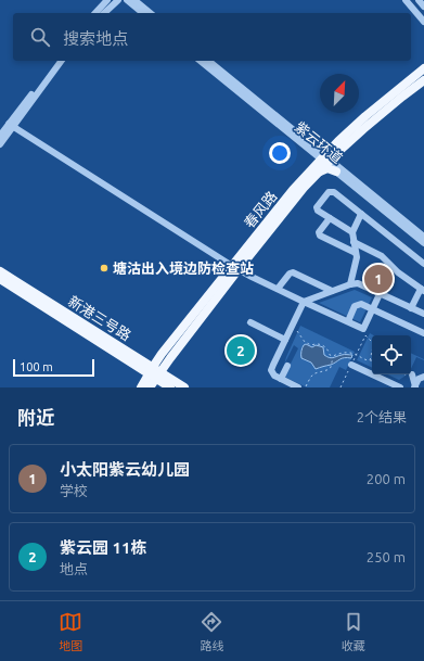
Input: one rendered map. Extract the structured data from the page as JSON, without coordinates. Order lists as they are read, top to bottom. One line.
{"streets":{"main road":["春风路","新港三号路"],"street":["紫云环道"]},"crossings":[["紫云环道","春风路"],["春风路","新港三号路"]],"places":["塘沽出入境边防检查站"],"scale_bar":"100 m","north":"top right","page":{"search":"搜索地点","pins":["1","2"],"scale":"100 m","heading":["附近","2个结果"],"list":[{"mark":"1","name":"小太阳紫云幼儿园","note":"学校","value":"200 m"},{"mark":"2","name":"紫云园 11栋","note":"地点","value":"250 m"}],"nav":["地图","路线","收藏"]}}
